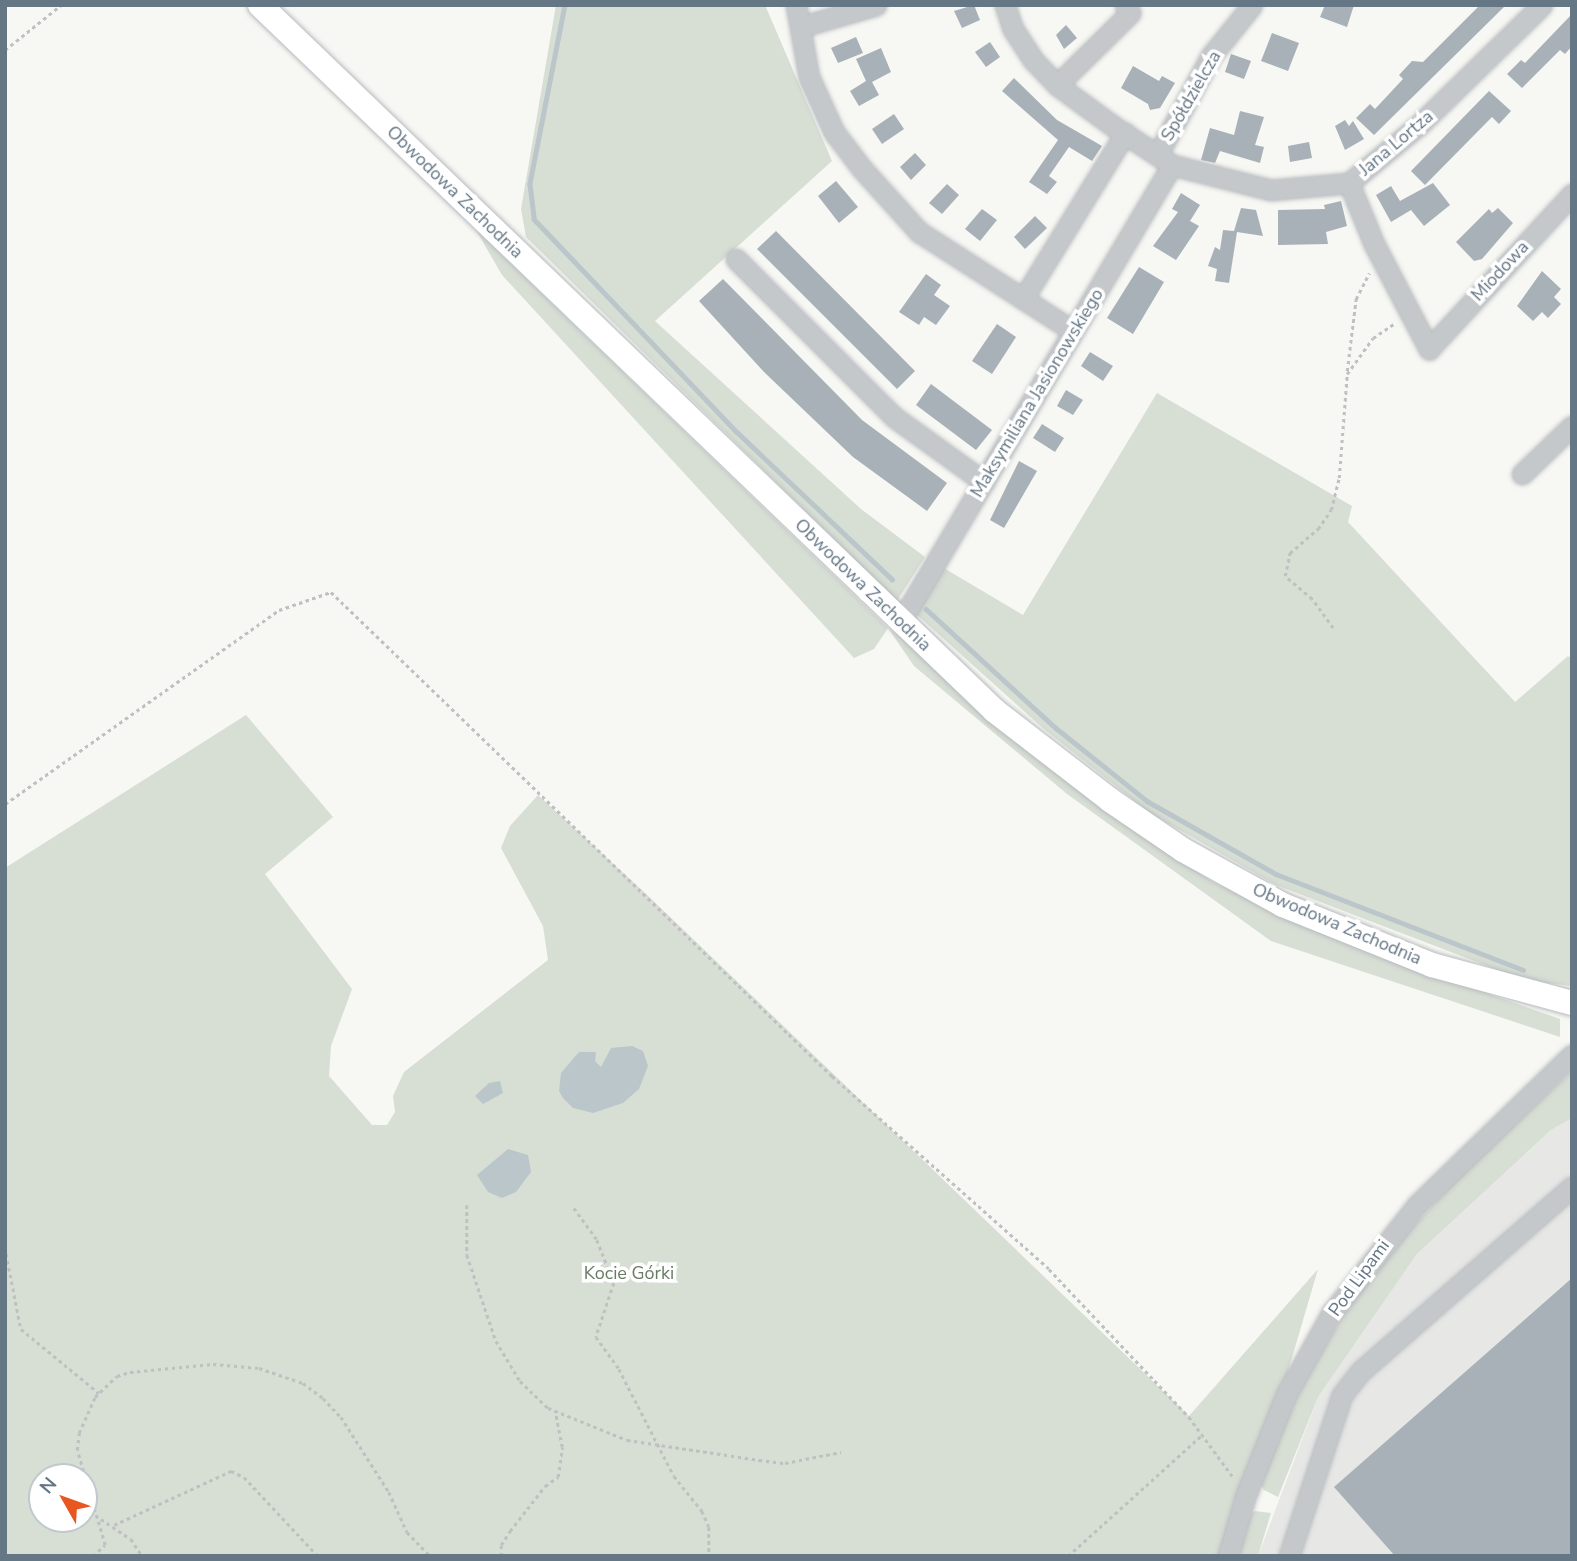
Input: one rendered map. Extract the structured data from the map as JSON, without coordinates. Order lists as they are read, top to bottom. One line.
{"streets":{"main road":["Obwodowa Zachodnia"],"street":["Spółdzielcza","Jana Lortza","Miodowa","Maksymiliana Jasionowskiego","Pod Lipami"]},"crossings":[["Spółdzielcza","Jana Lortza"],["Spółdzielcza","Maksymiliana Jasionowskiego"],["Jana Lortza","Maksymiliana Jasionowskiego"],["Obwodowa Zachodnia","Maksymiliana Jasionowskiego"]],"parks":["Kocie Górki"],"north":"top left"}
